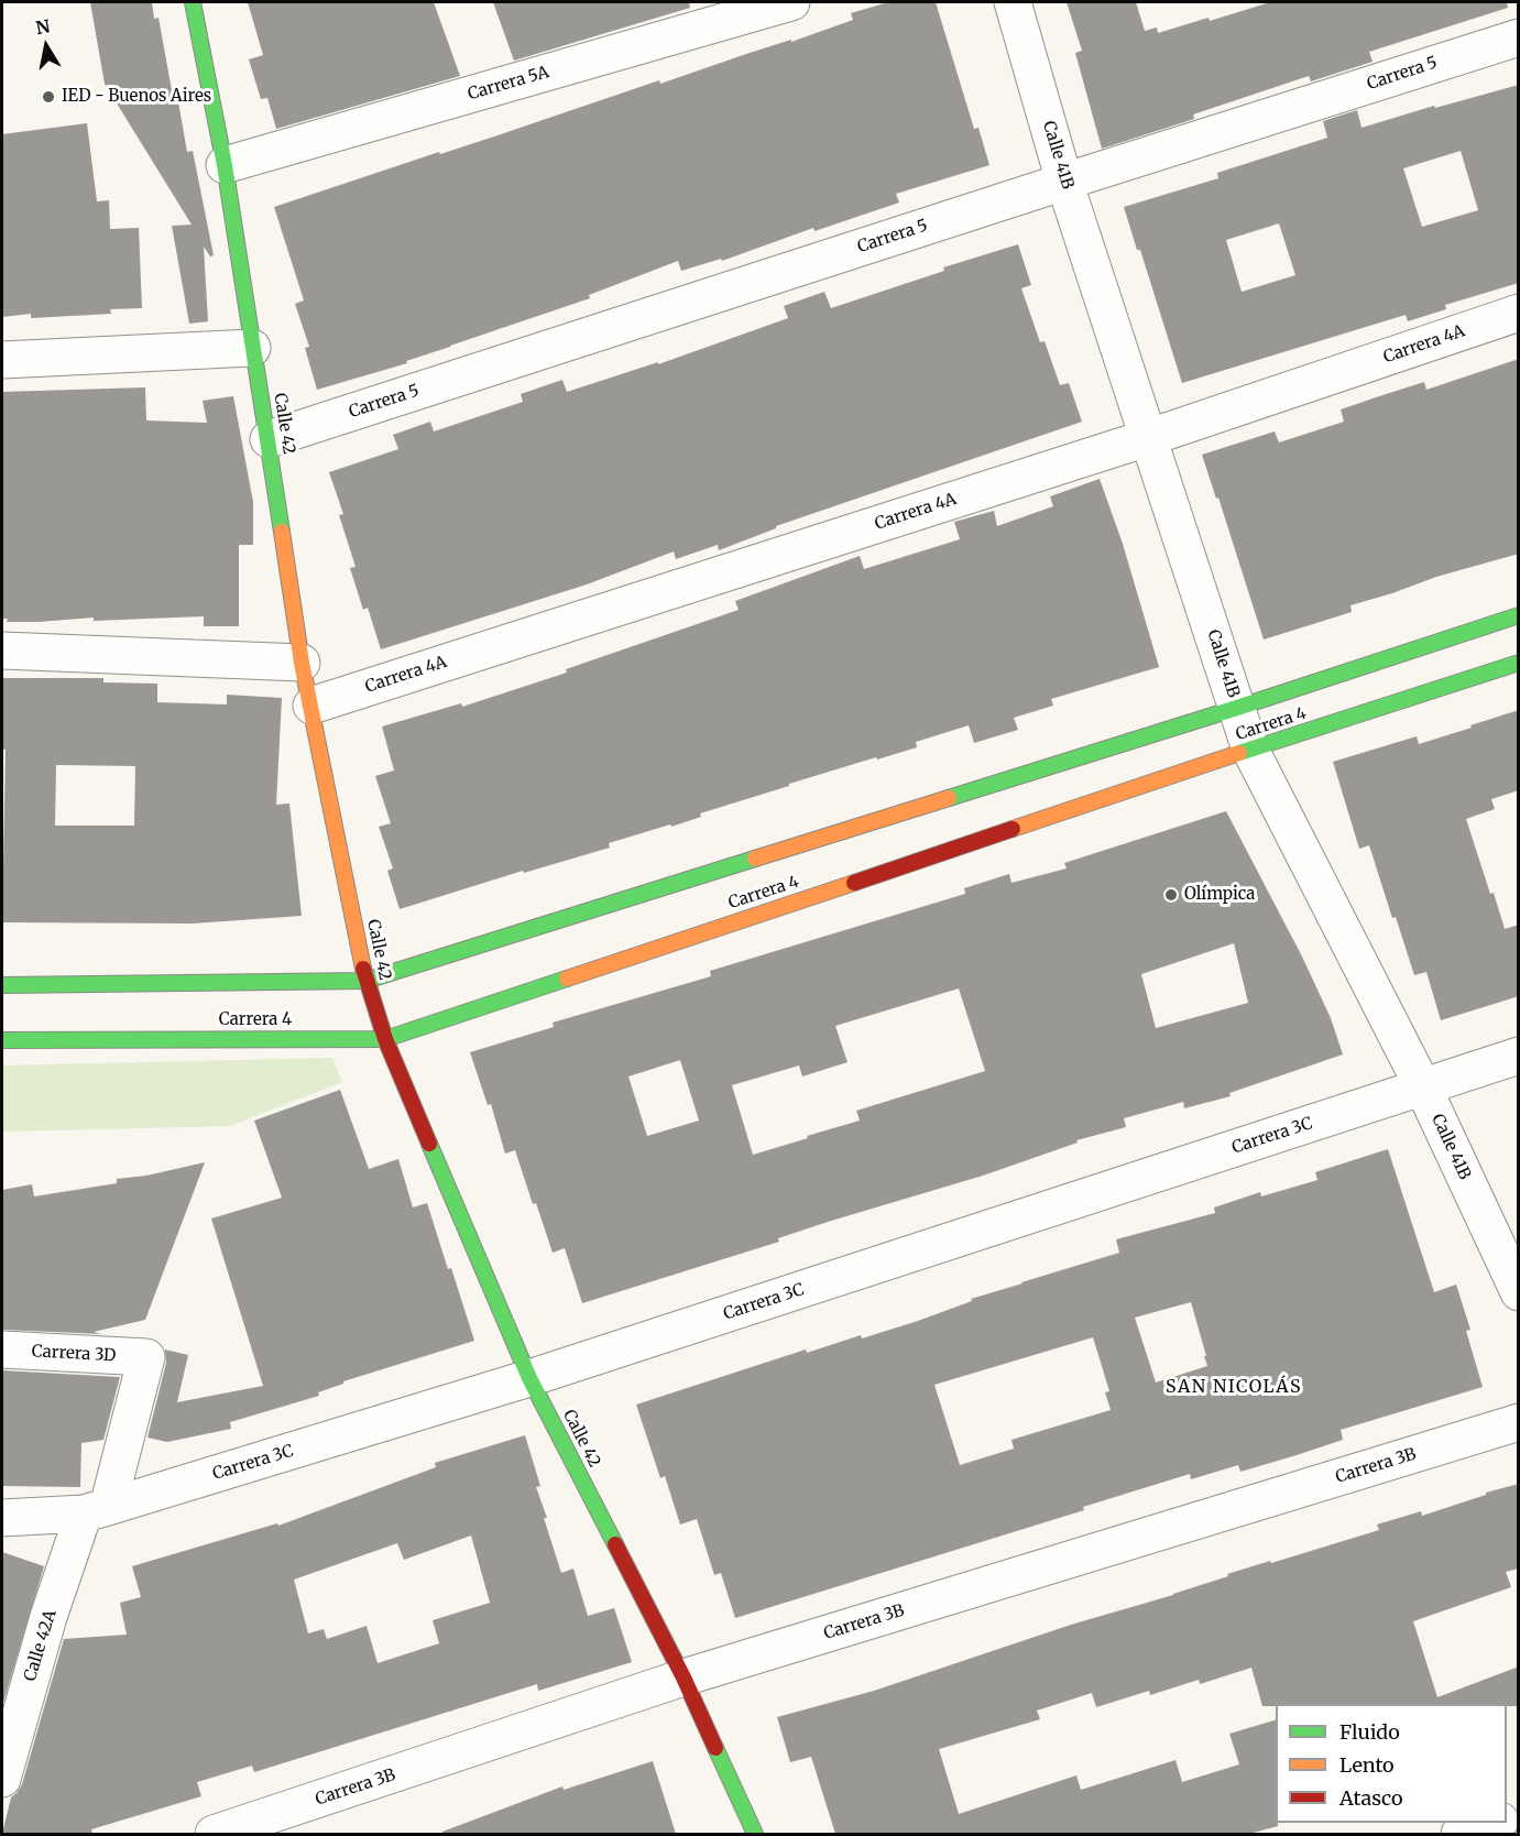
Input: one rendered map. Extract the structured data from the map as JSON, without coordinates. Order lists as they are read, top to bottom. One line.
{"streets":{"street":["Carrera 5","Carrera 5A","Calle 41B","Carrera 4A","Calle 42","Carrera 4","Carrera 3C","Carrera 3D","Carrera 3B","Calle 42A"]},"crossings":[["Carrera 5","Calle 41B"],["Carrera 5","Calle 42"],["Carrera 5A","Calle 42"],["Calle 41B","Carrera 4A"],["Calle 41B","Carrera 4"],["Calle 41B","Carrera 3C"],["Carrera 4A","Calle 42"],["Calle 42","Carrera 4"],["Calle 42","Carrera 3C"],["Calle 42","Carrera 3B"],["Carrera 3C","Calle 42A"],["Carrera 3D","Calle 42A"]],"districts":["SAN NICOLÁS"],"places":["IED - Buenos Aires","Olímpica"],"legend":["Fluido","Lento","Atasco"],"north":"top"}
